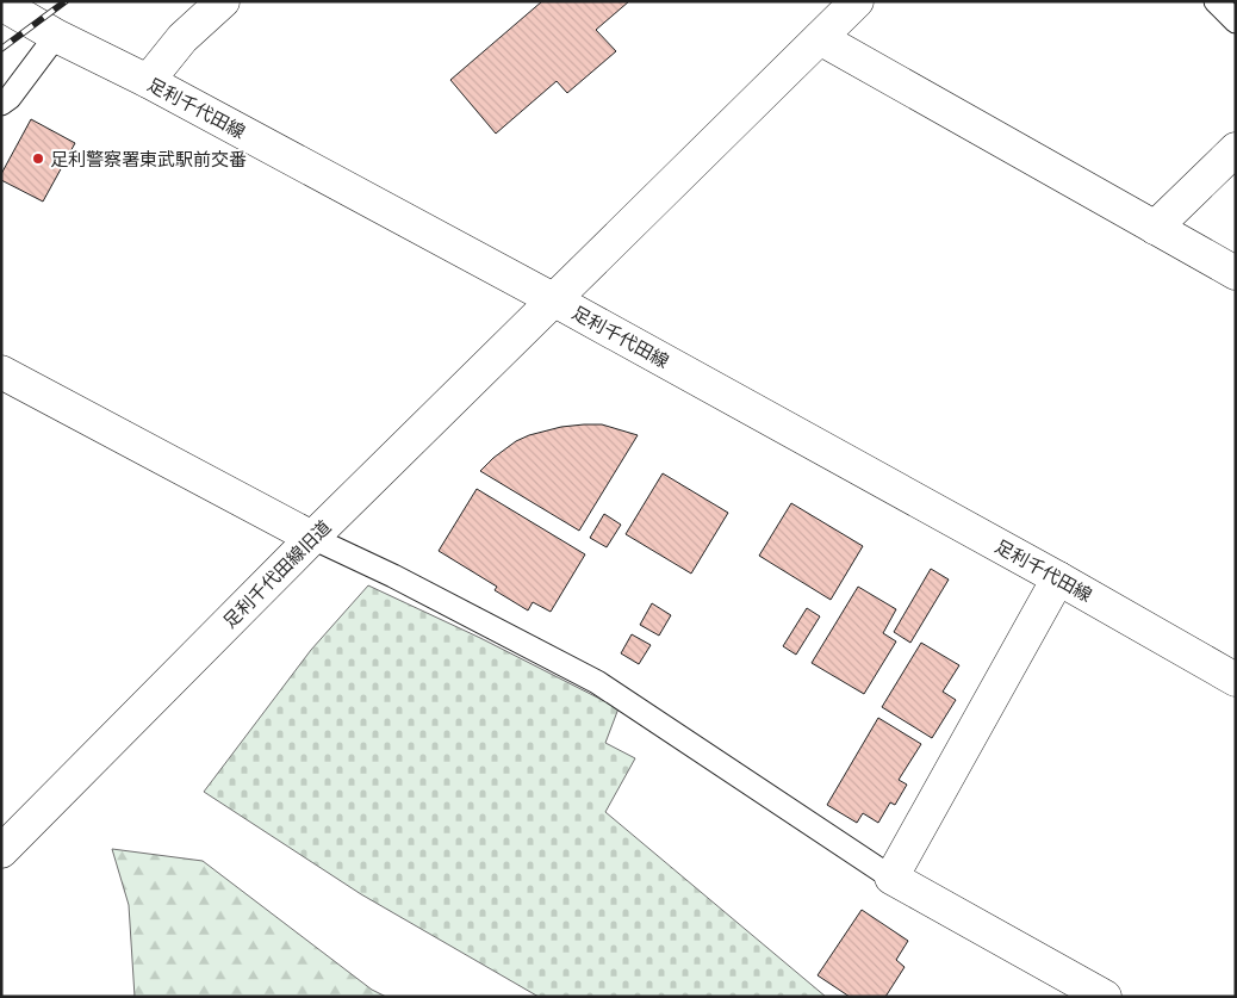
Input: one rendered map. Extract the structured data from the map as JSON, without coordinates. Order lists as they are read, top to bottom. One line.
{"streets":{"street":["足利千代田線","足利千代田線旧道"]},"crossings":[["足利千代田線","足利千代田線旧道"]],"places":["足利警察署東武駅前交番"]}
